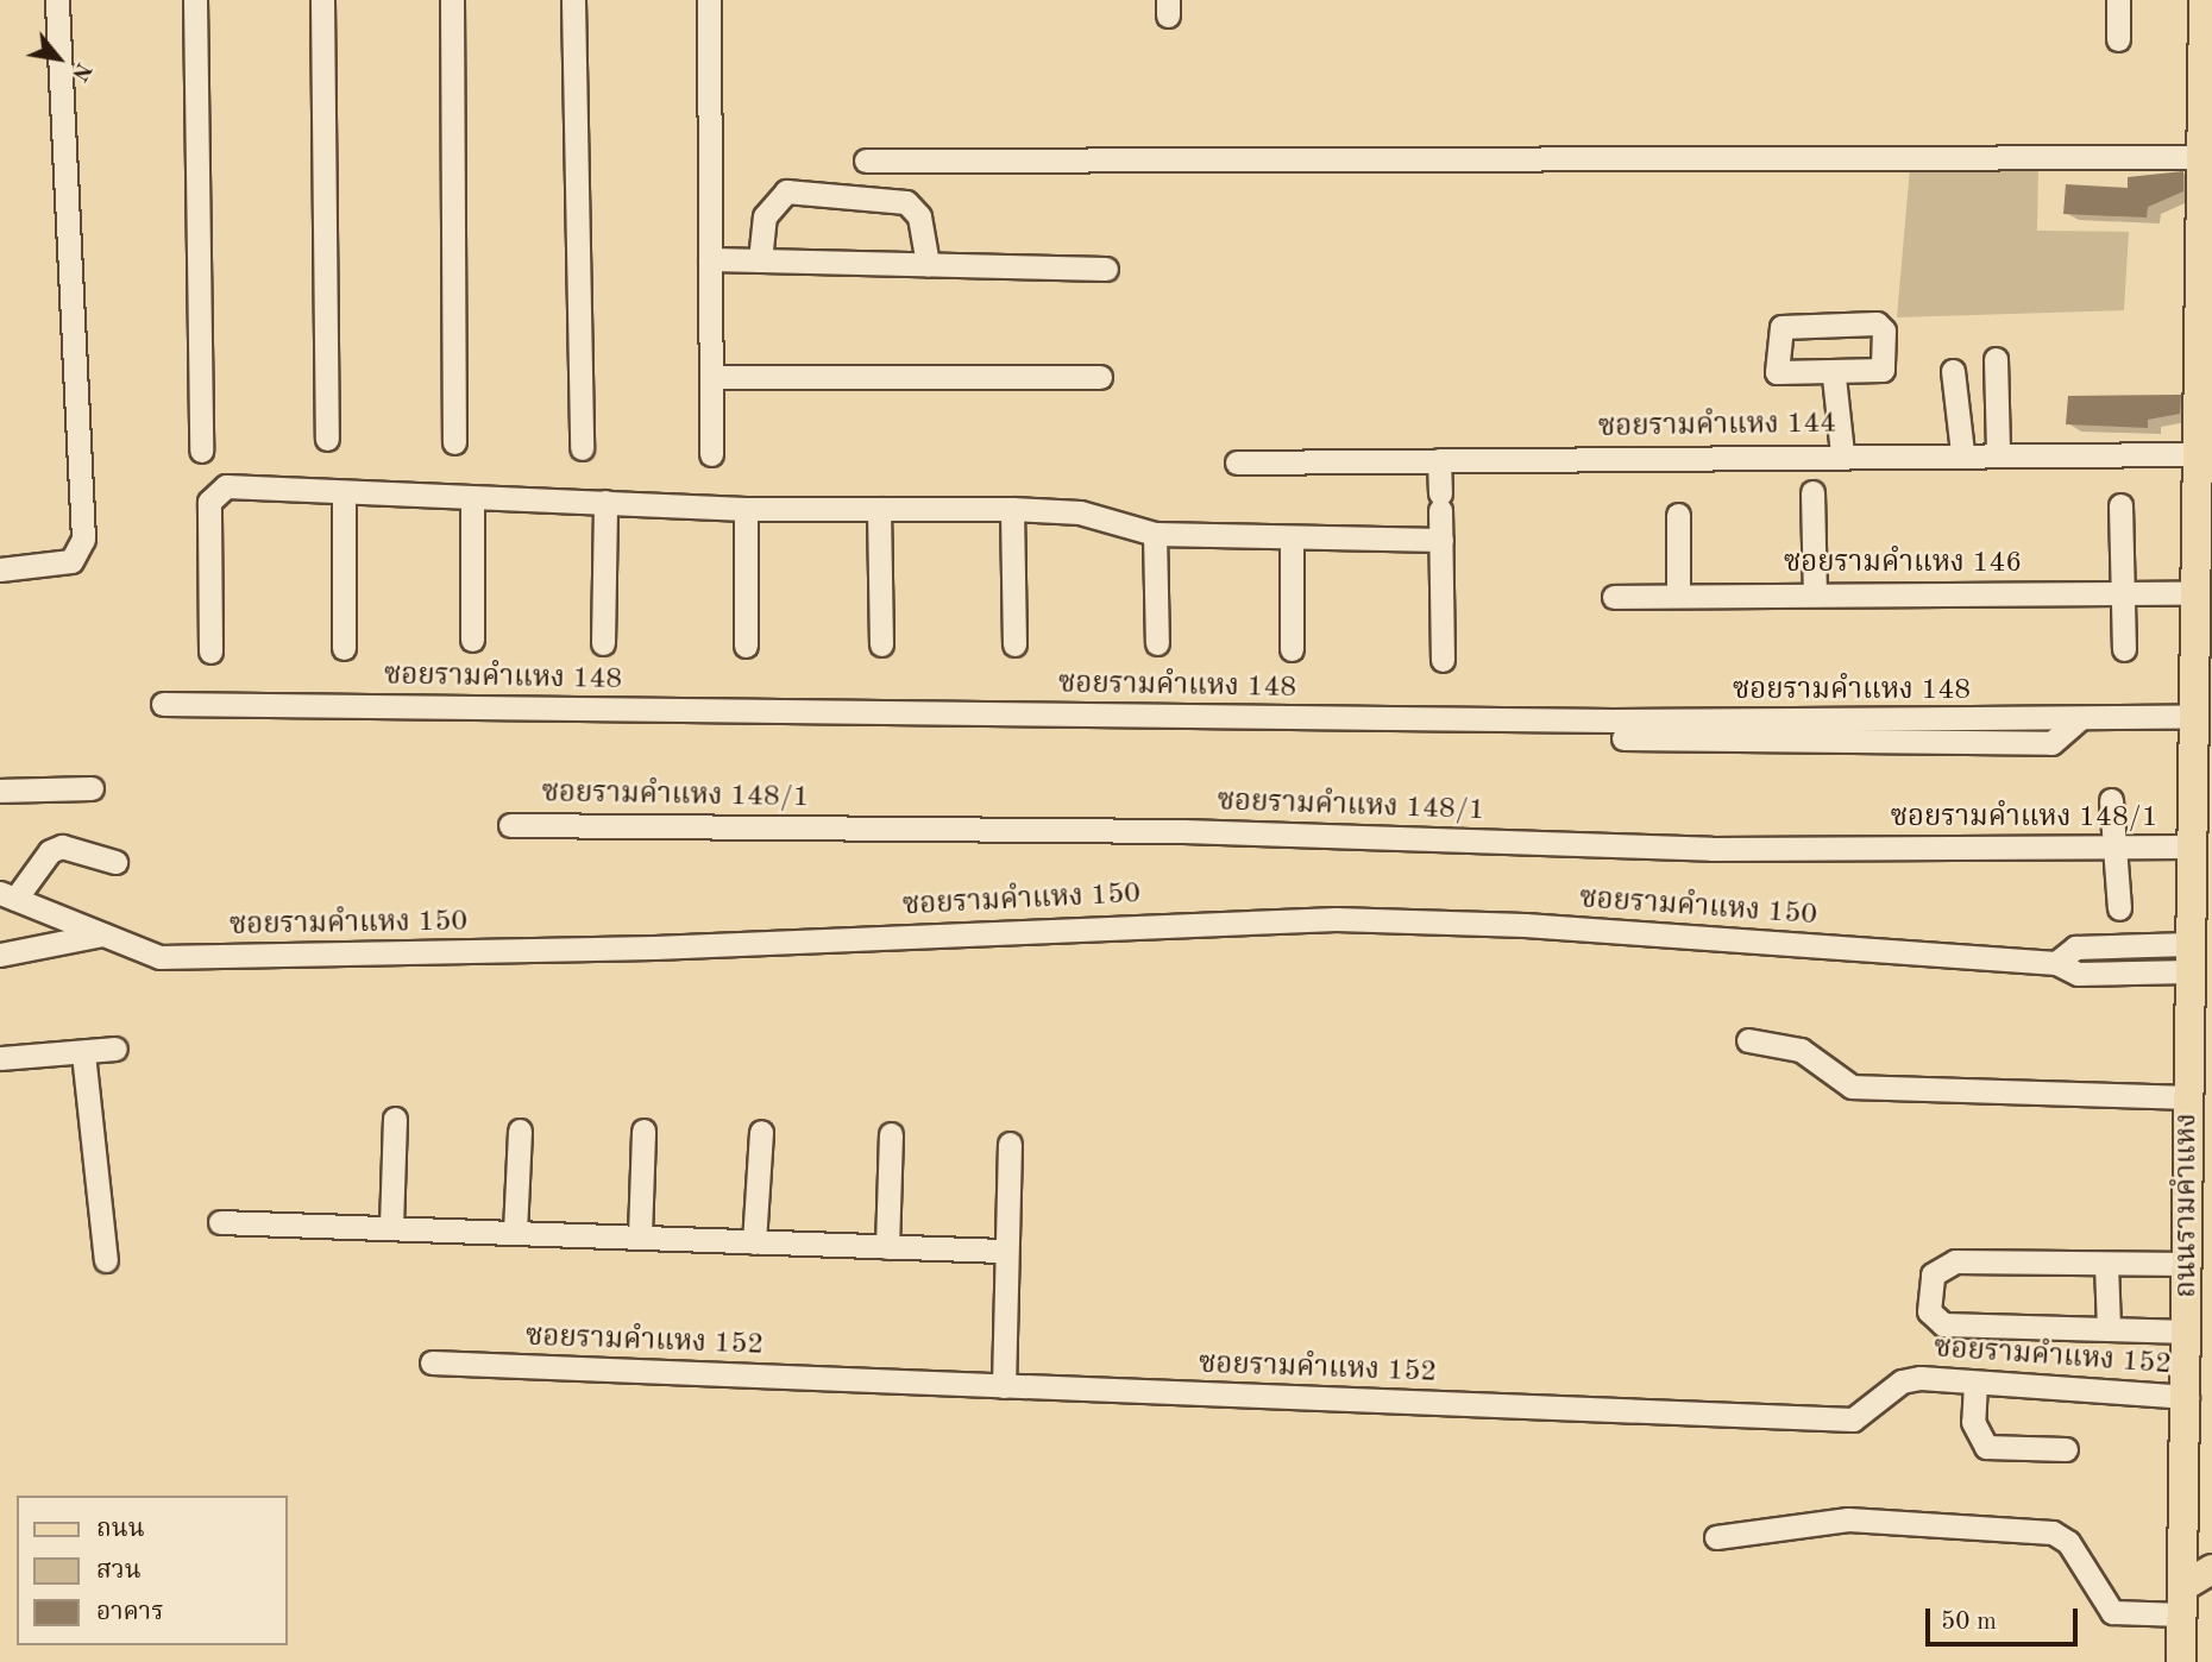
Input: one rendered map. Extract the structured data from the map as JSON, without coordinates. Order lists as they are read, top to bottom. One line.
{"streets":{"main road":["ถนนรามคำแหง"],"street":["ซอยรามคำแหง 144","ซอยรามคำแหง 146","ซอยรามคำแหง 148","ซอยรามคำแหง 148/1","ซอยรามคำแหง 150","ซอยรามคำแหง 152"]},"crossings":[["ซอยรามคำแหง 144","ถนนรามคำแหง"],["ซอยรามคำแหง 146","ถนนรามคำแหง"],["ซอยรามคำแหง 148","ถนนรามคำแหง"],["ซอยรามคำแหง 148/1","ถนนรามคำแหง"],["ซอยรามคำแหง 150","ถนนรามคำแหง"],["ถนนรามคำแหง","ซอยรามคำแหง 152"]],"legend":["ถนน","สวน","อาคาร"],"scale_bar":"50 m","north":"bottom right"}
